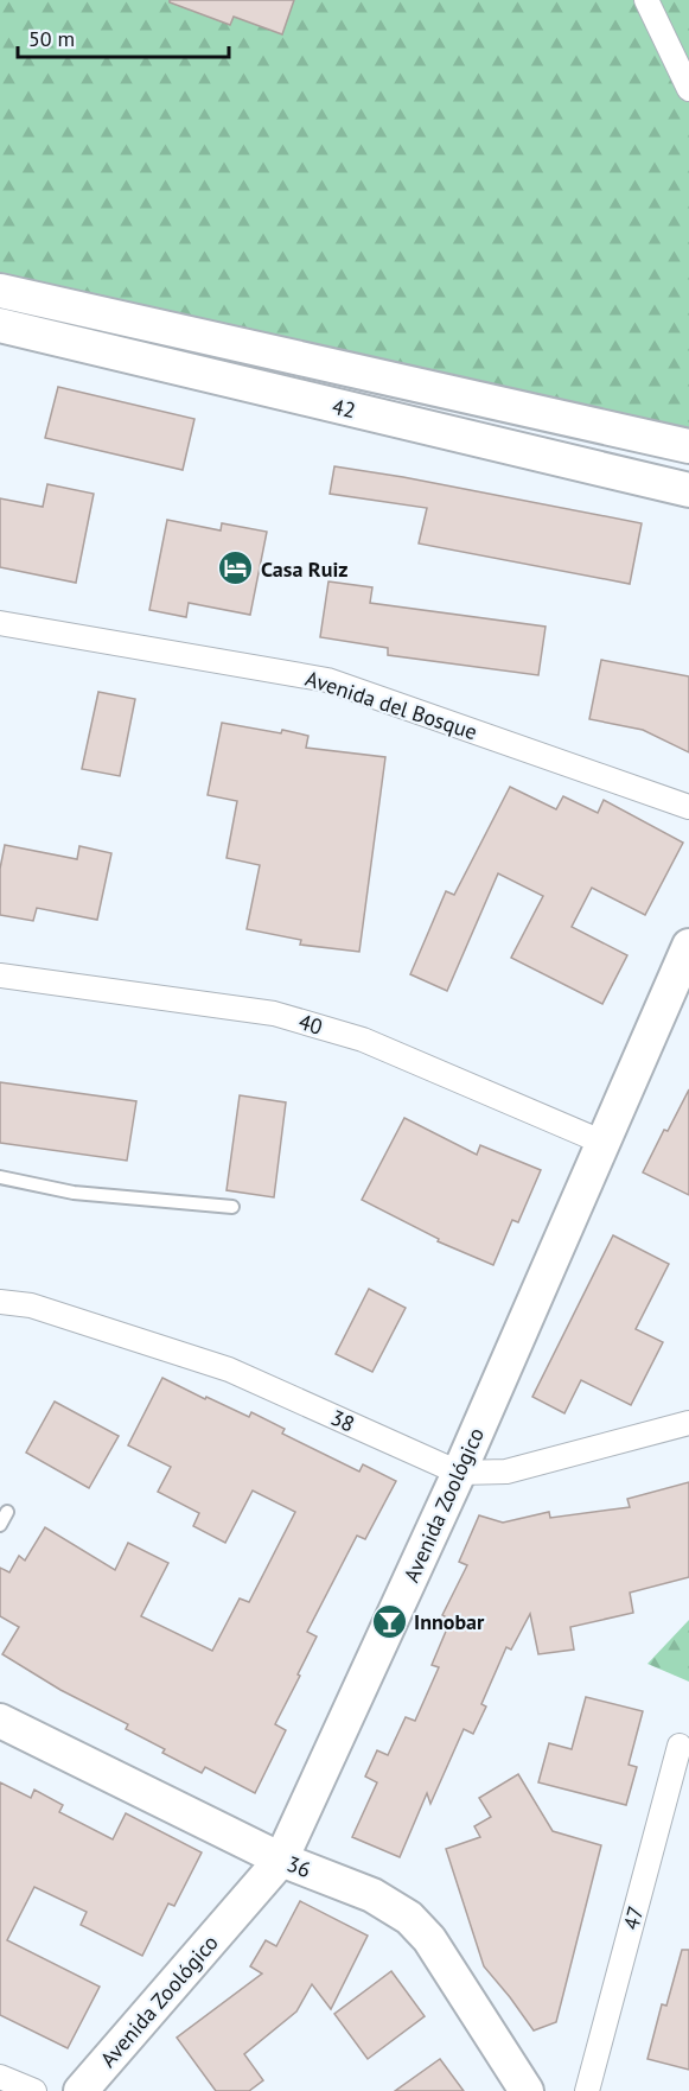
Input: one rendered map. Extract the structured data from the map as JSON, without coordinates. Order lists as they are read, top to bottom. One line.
{"streets":{"street":["42","Avenida del Bosque","40","38","Avenida Zoológico","36","47"]},"crossings":[["40","Avenida Zoológico"],["38","Avenida Zoológico"],["Avenida Zoológico","36"]],"places":{"hotel":["Casa Ruiz"],"bar":["Innobar"]},"scale_bar":"50 m"}
